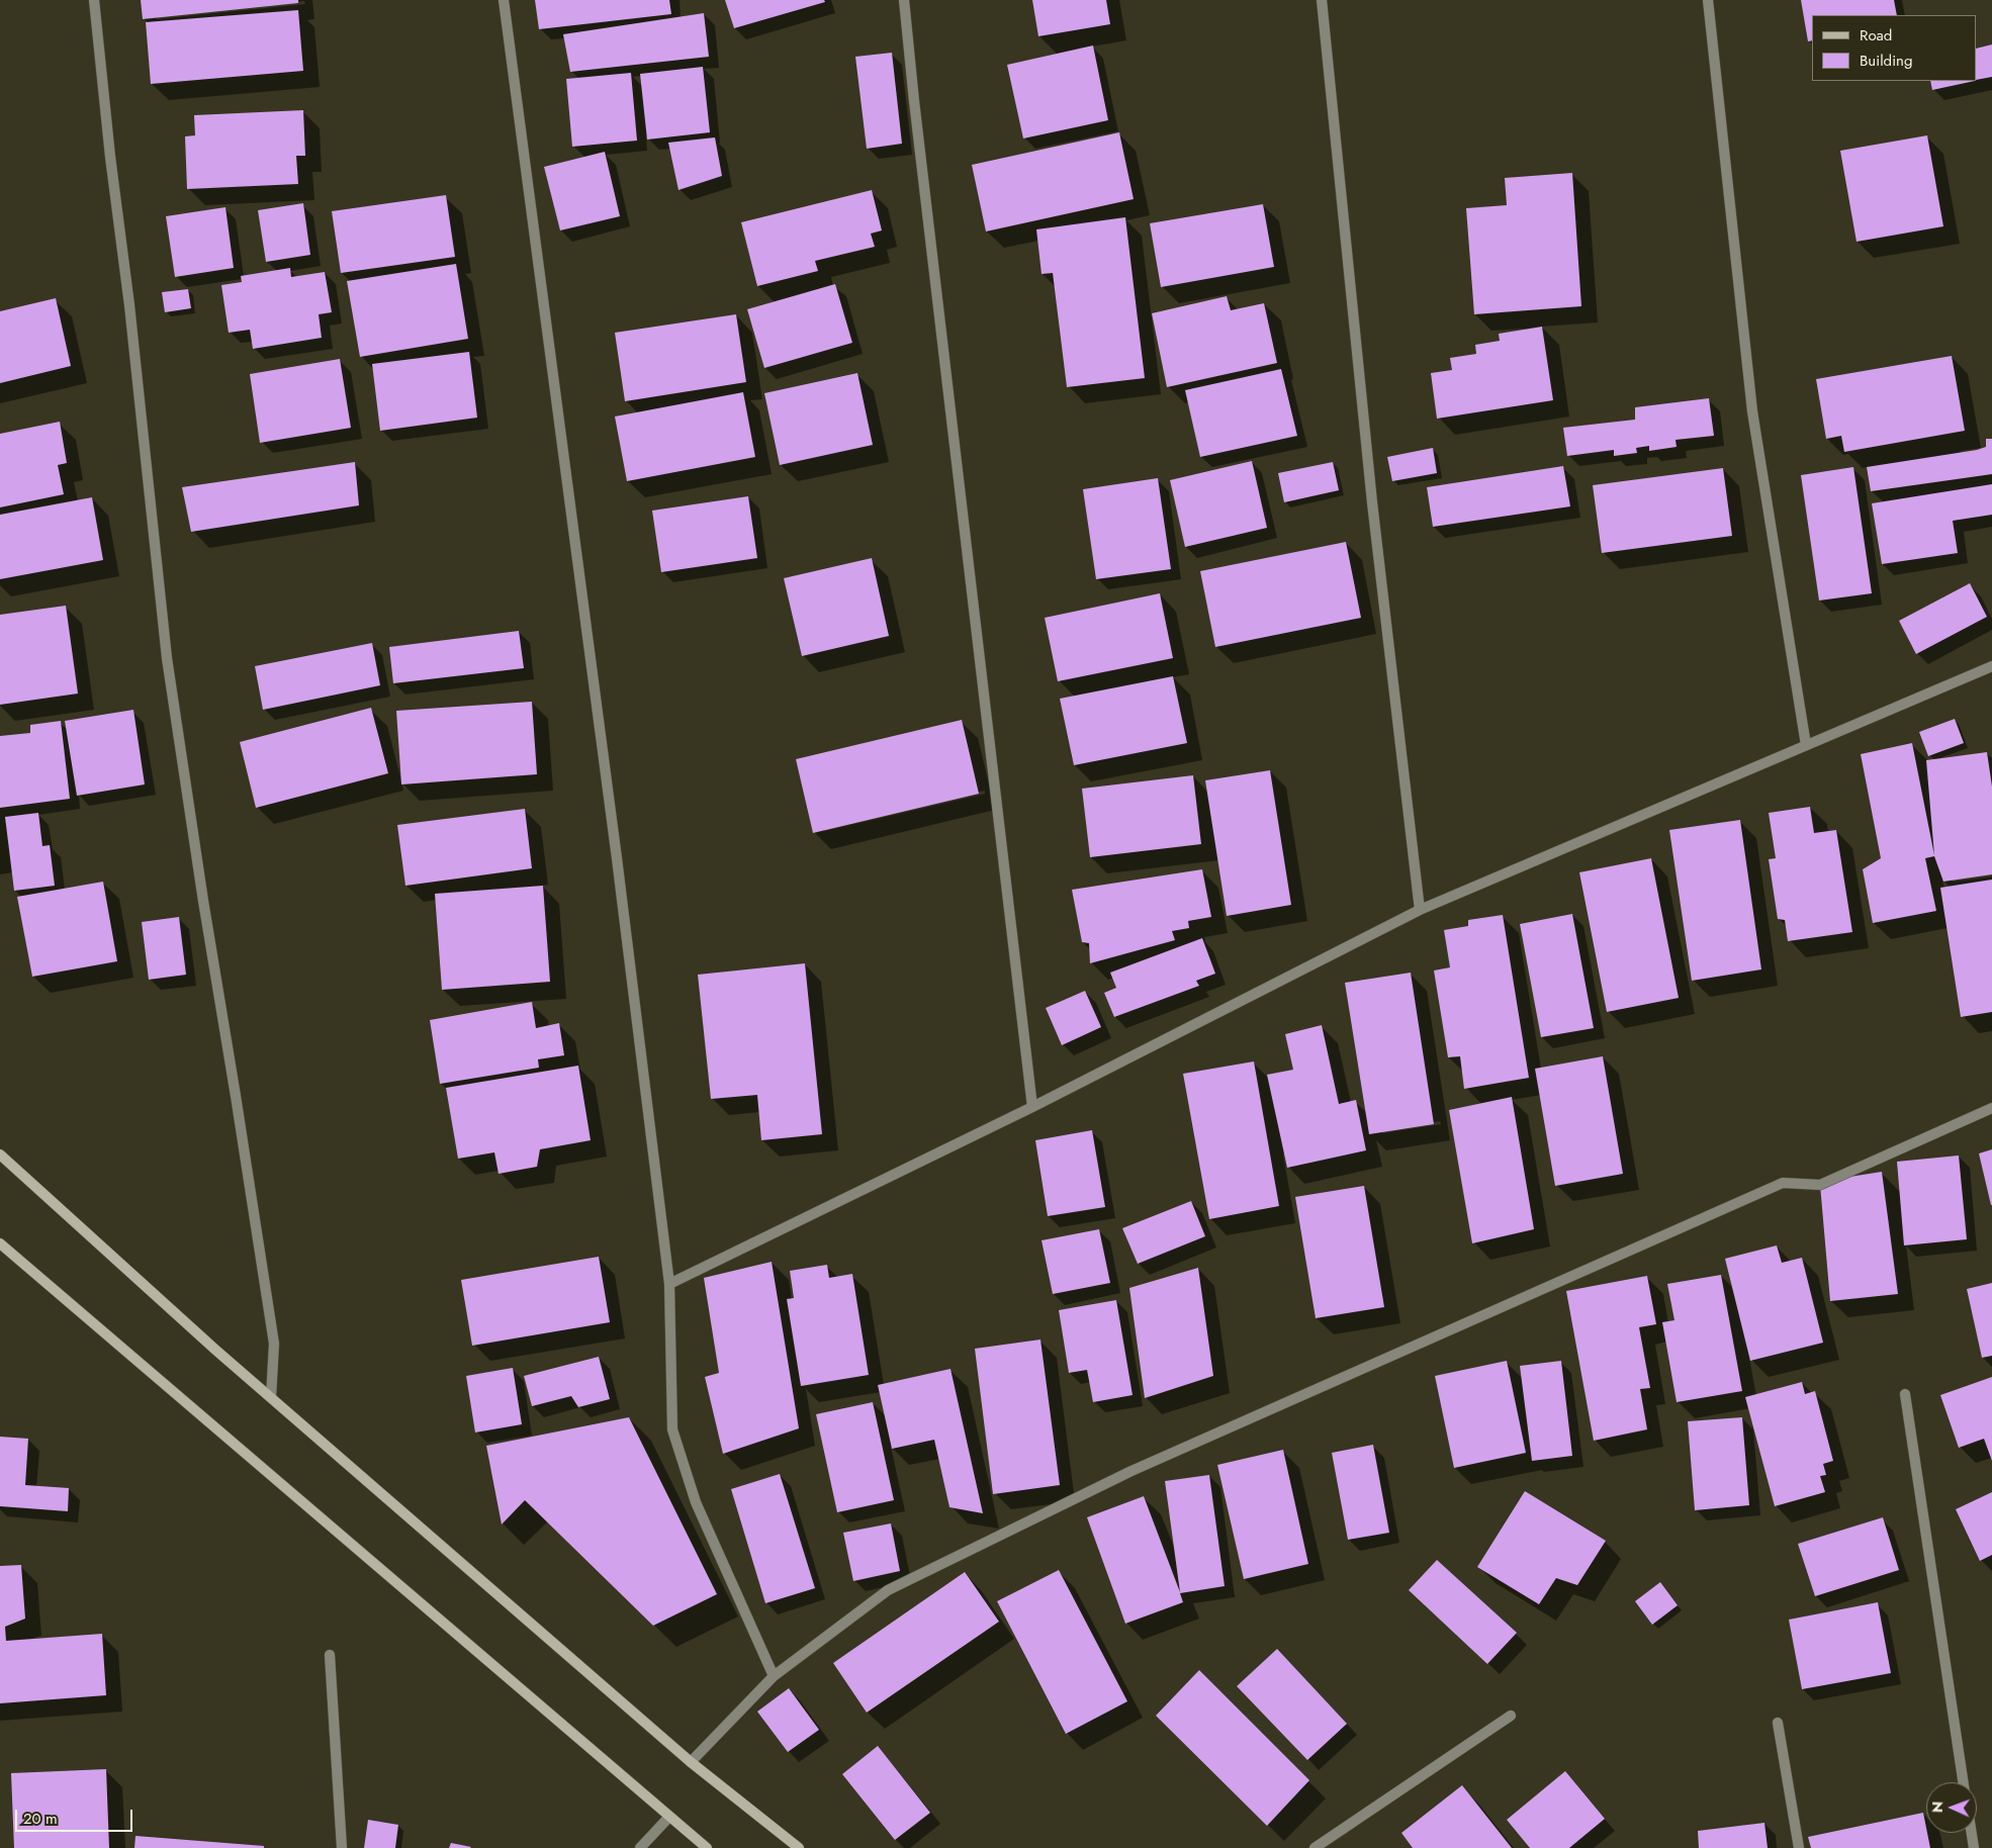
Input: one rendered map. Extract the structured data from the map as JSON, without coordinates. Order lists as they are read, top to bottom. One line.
{"legend":["Road","Building"],"scale_bar":"20 m","north":"left"}
